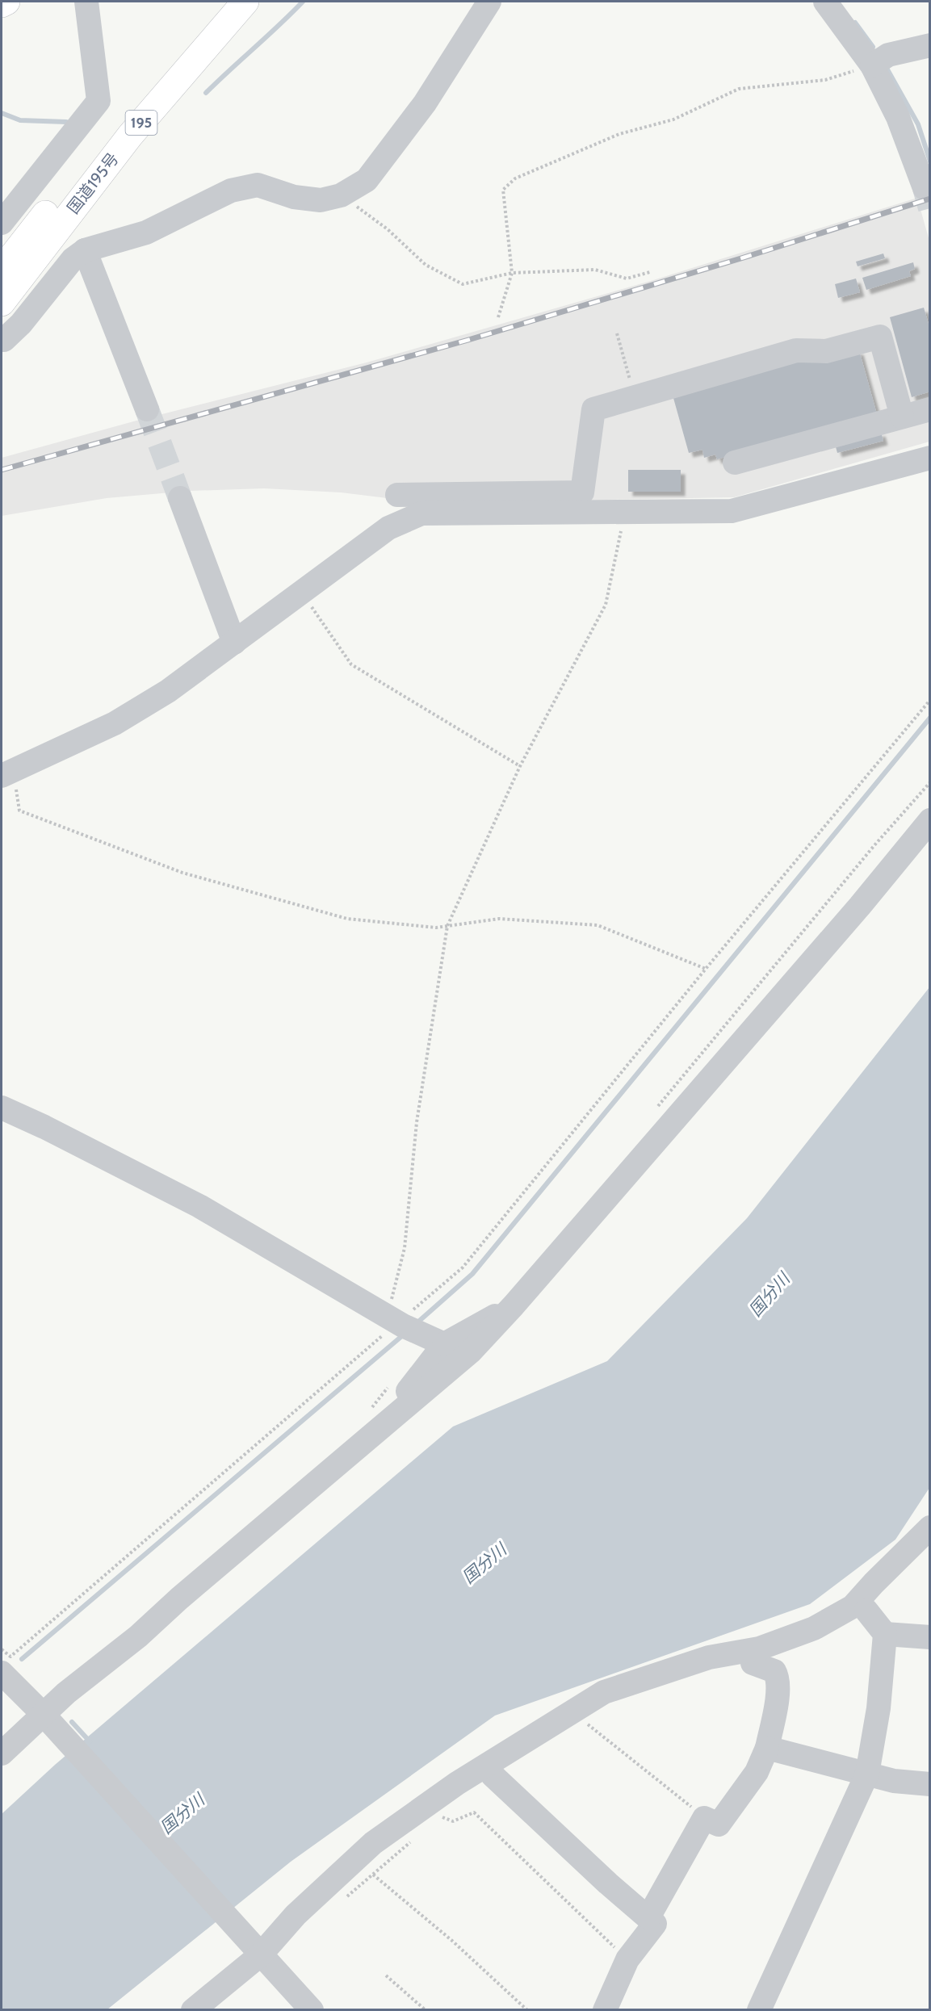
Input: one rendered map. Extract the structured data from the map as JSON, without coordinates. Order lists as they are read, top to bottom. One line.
{"streets":{"main road":["195","国道195号"]},"water":["国分川"]}
